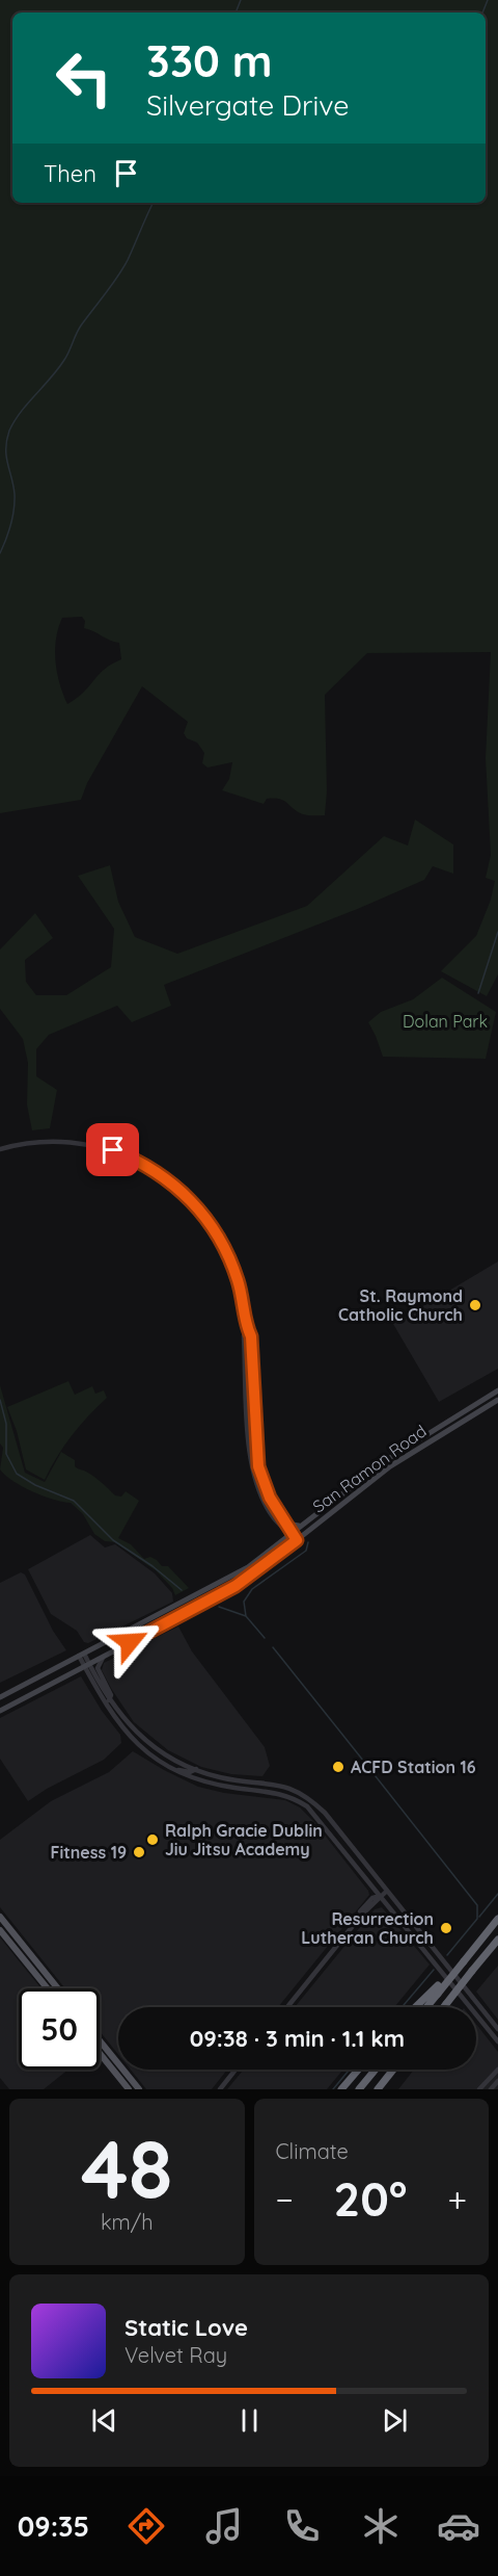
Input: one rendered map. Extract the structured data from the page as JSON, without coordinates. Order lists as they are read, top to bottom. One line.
{"streets":{"main road":["San Ramon Road"]},"parks":["Dolan Park"],"places":["St. Raymond Catholic Church","ACFD Station 16","Ralph Gracie Dublin Jiu Jitsu Academy","Fitness 19","Resurrection Lutheran Church"],"page":{"turn":["330 m","Silvergate Drive"],"then":"Then","limit":"50","trip":"09:38 · 3 min · 1.1 km","tile":[["48","km/h"],"Climate"],"heat":["−","20°","+"],"song":["Static Love","Velvet Ray"],"tabs":"09:35"}}
